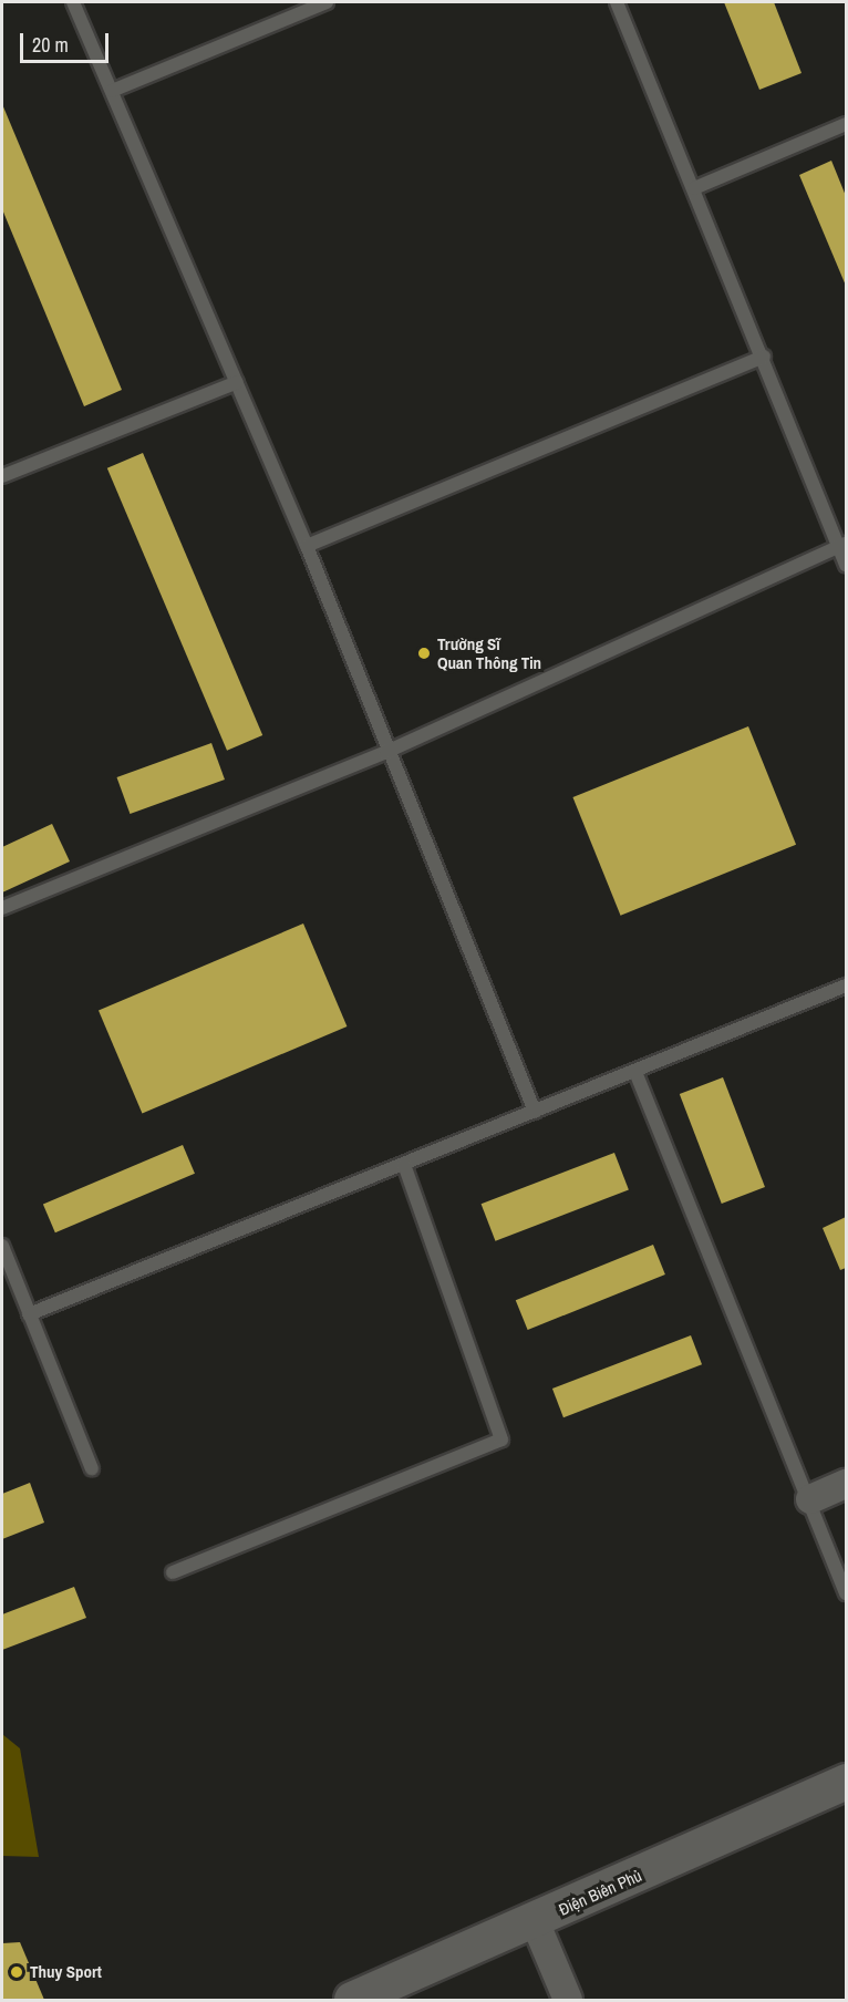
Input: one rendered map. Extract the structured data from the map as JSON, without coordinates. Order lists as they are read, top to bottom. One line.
{"streets":{"street":["Điện Biên Phủ"]},"places":["Trường Sĩ Quan Thông Tin","Thuy Sport"],"scale_bar":"20 m"}
